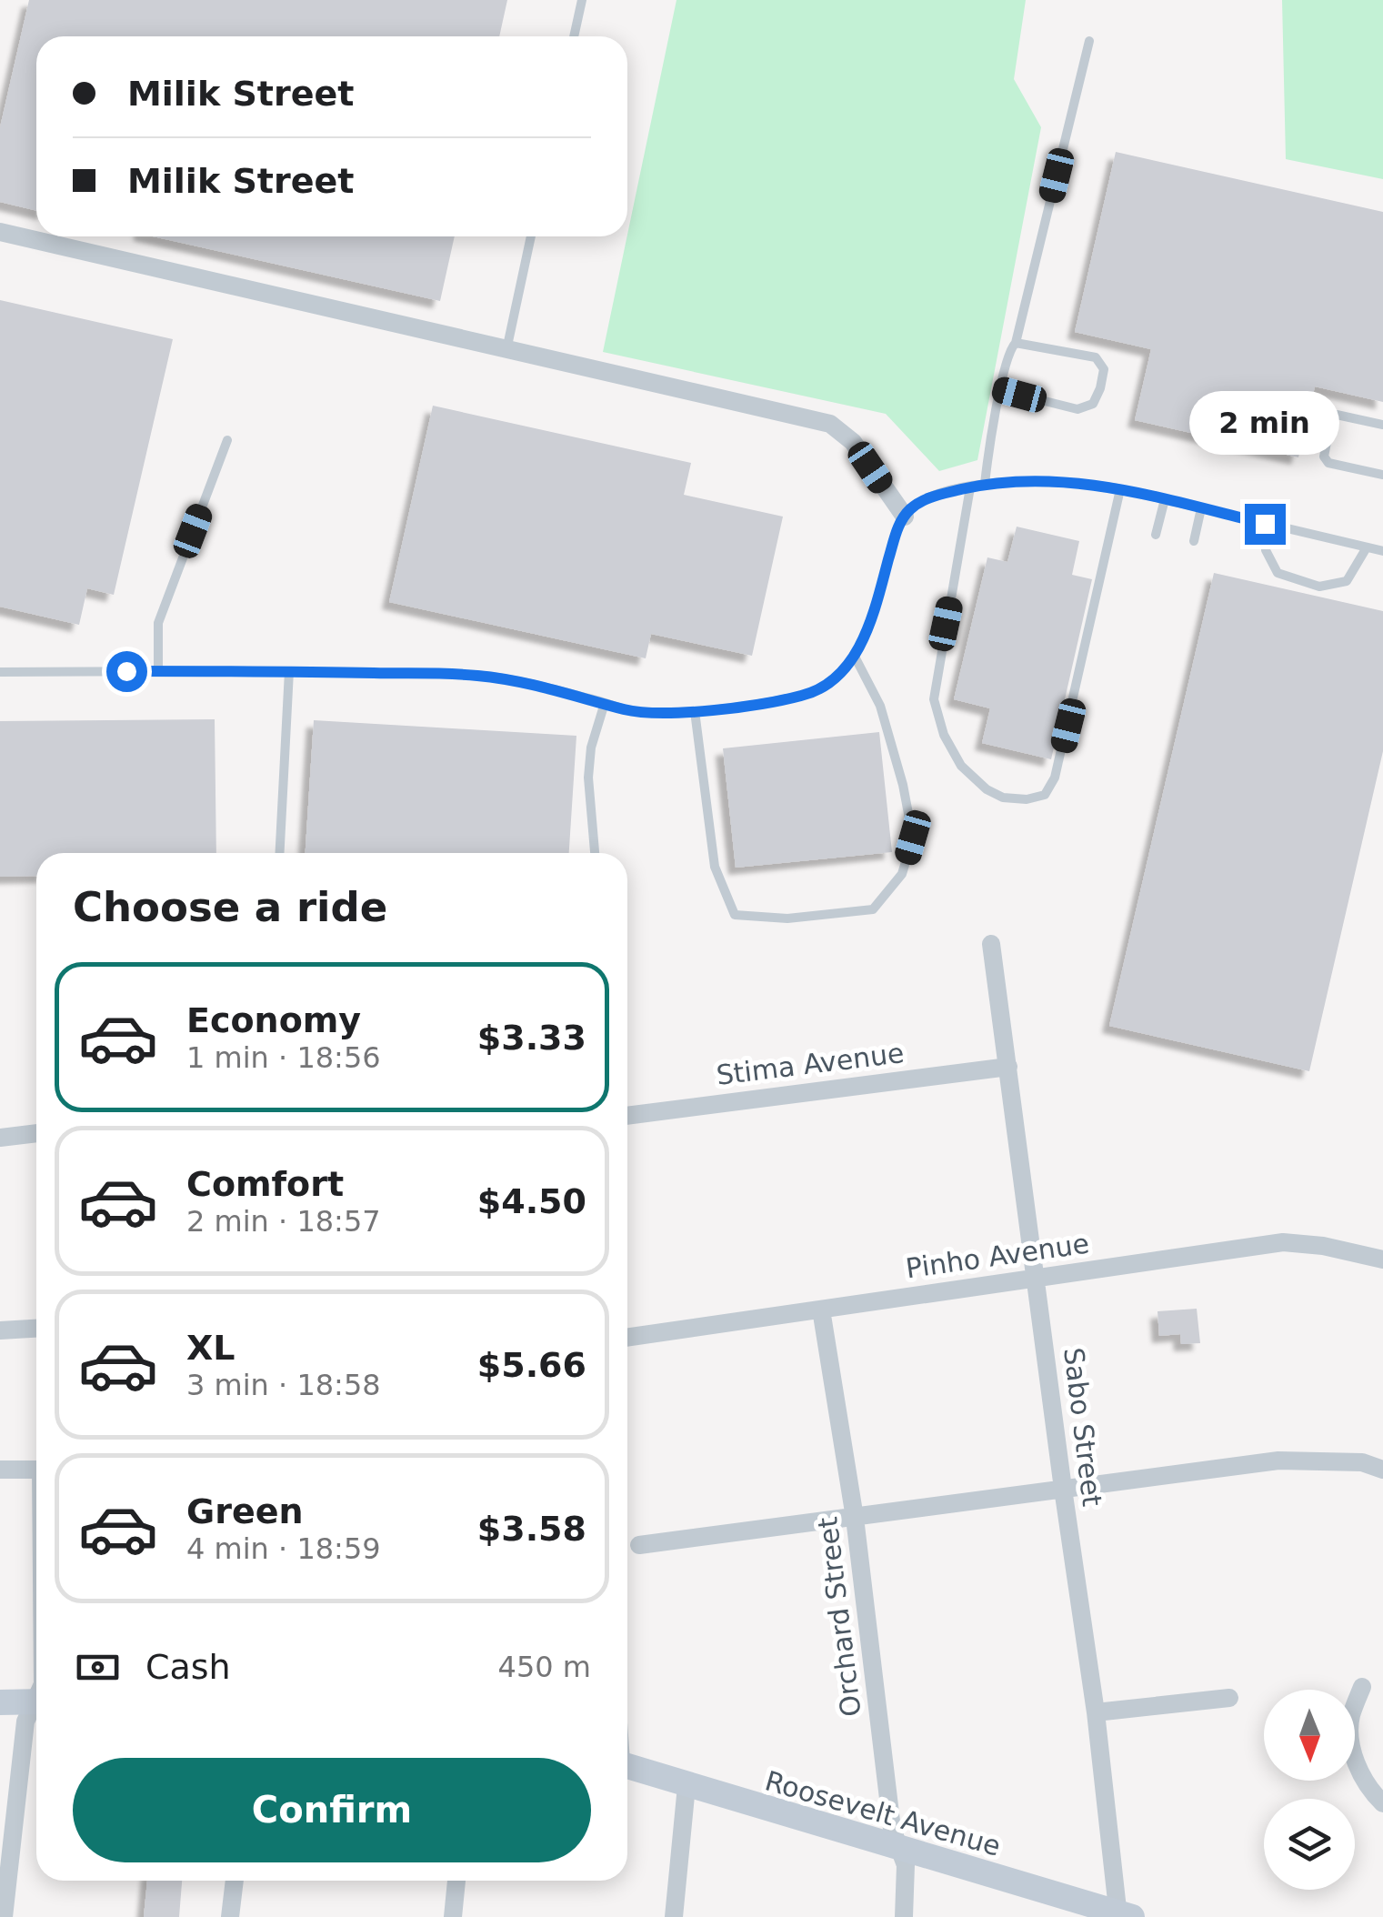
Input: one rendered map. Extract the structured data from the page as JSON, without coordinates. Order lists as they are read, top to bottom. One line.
{"streets":{"main road":["Roosevelt Avenue"],"street":["Stima Avenue","Pinho Avenue","Sabo Street","Orchard Street"]},"crossings":[["Stima Avenue","Sabo Street"],["Pinho Avenue","Sabo Street"],["Pinho Avenue","Orchard Street"],["Sabo Street","Roosevelt Avenue"],["Orchard Street","Roosevelt Avenue"]],"north":"bottom","page":{"banner":["Milik Street","Milik Street"],"bubble":"2 min","heading":"Choose a ride","list":[{"name":"Economy","note":"1 min · 18:56","value":"$3.33"},{"name":"Comfort","note":"2 min · 18:57","value":"$4.50"},{"name":"XL","note":"3 min · 18:58","value":"$5.66"},{"name":"Green","note":"4 min · 18:59","value":"$3.58"}],"pay":["Cash","450 m"],"buttons":"Confirm"}}
